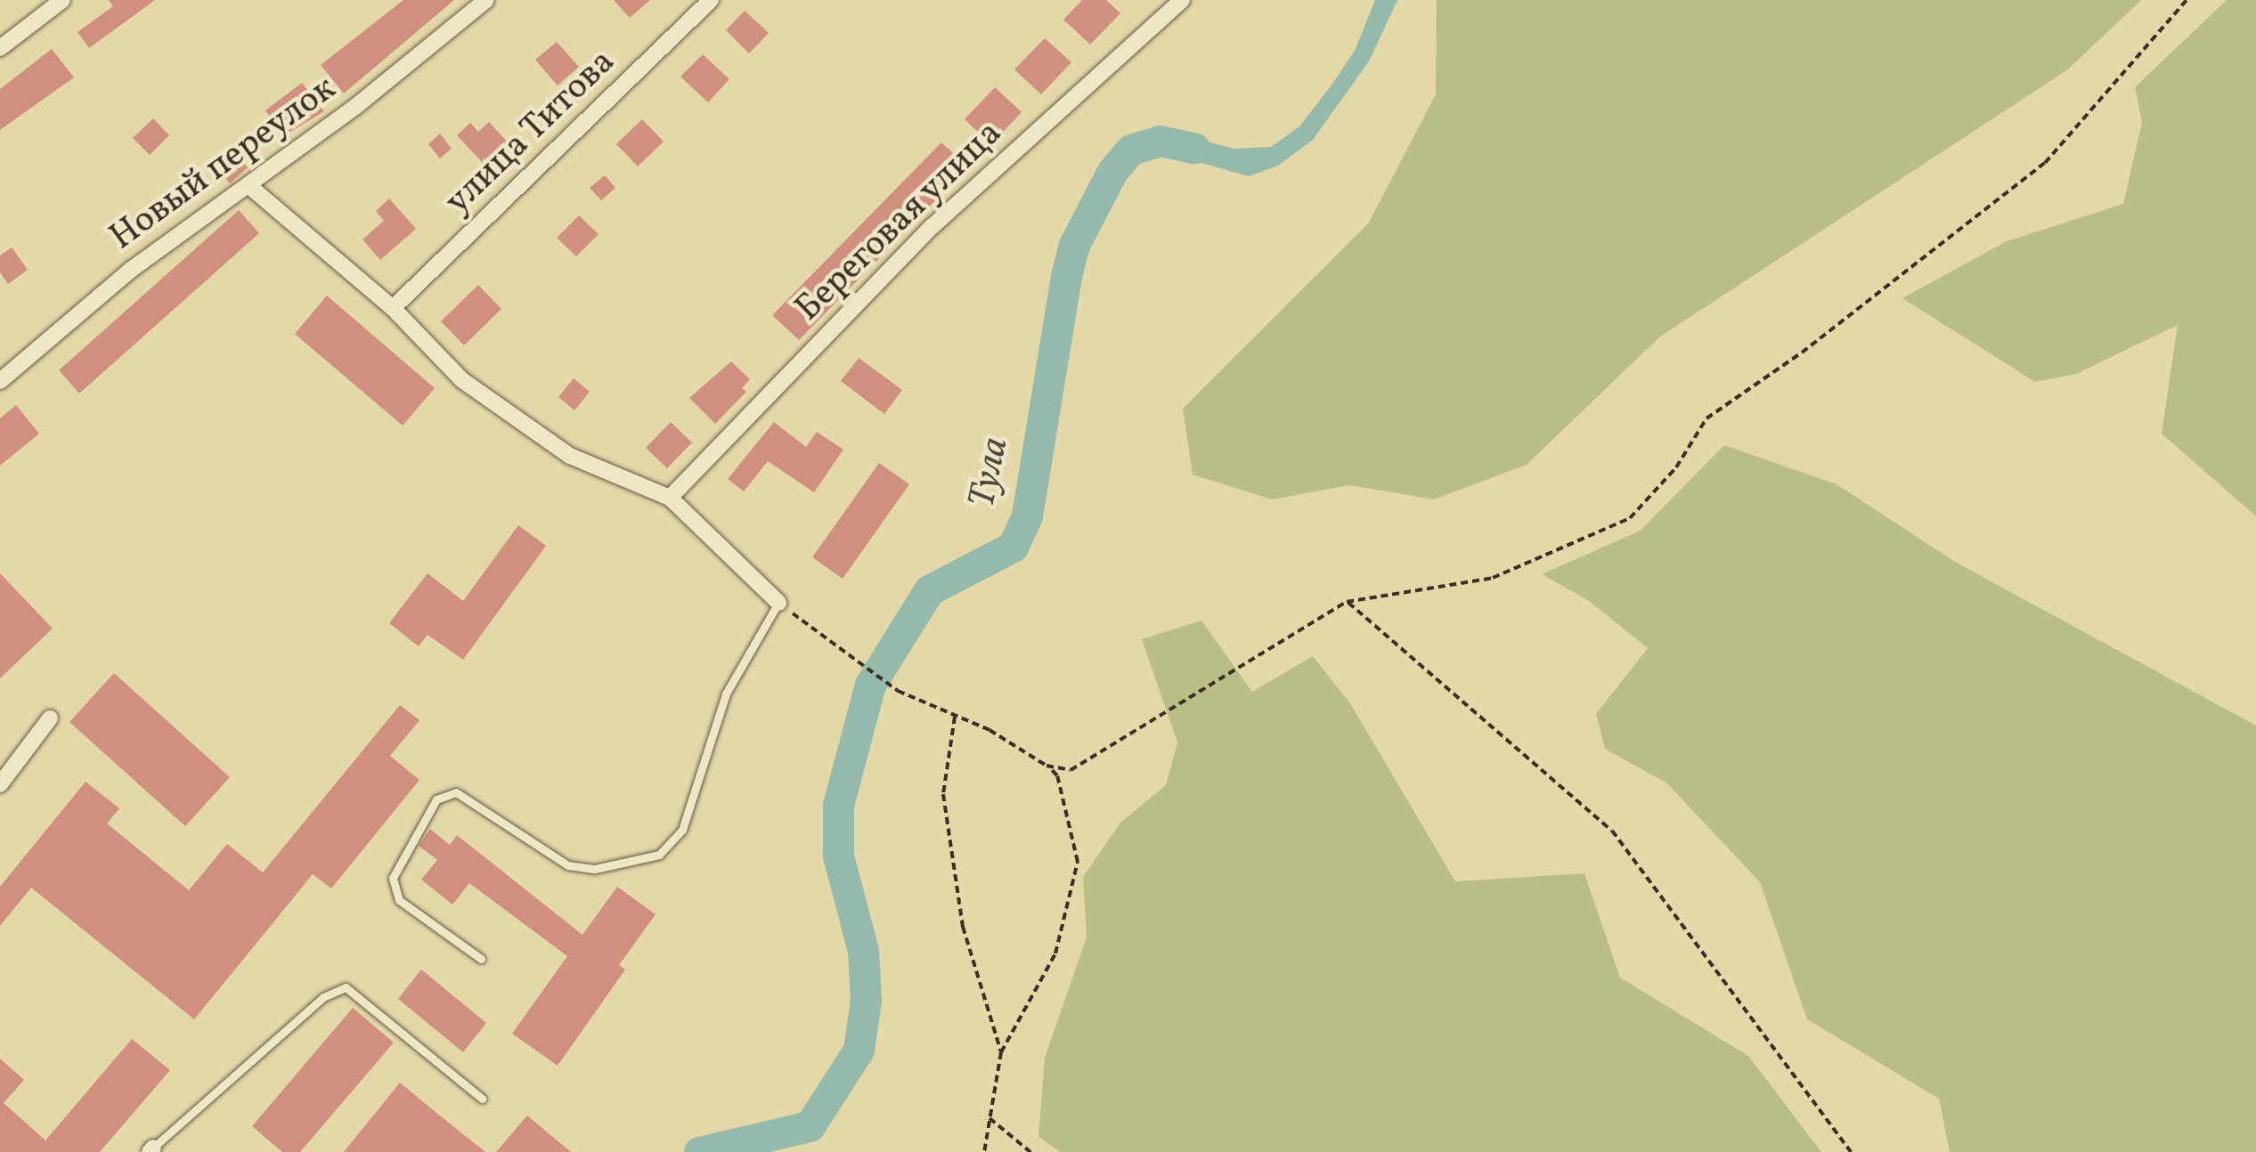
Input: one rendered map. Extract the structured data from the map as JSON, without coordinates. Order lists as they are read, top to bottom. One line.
{"streets":{"street":["улица Титова","Новый переулок","Береговая улица"]},"water":["Тула"]}
